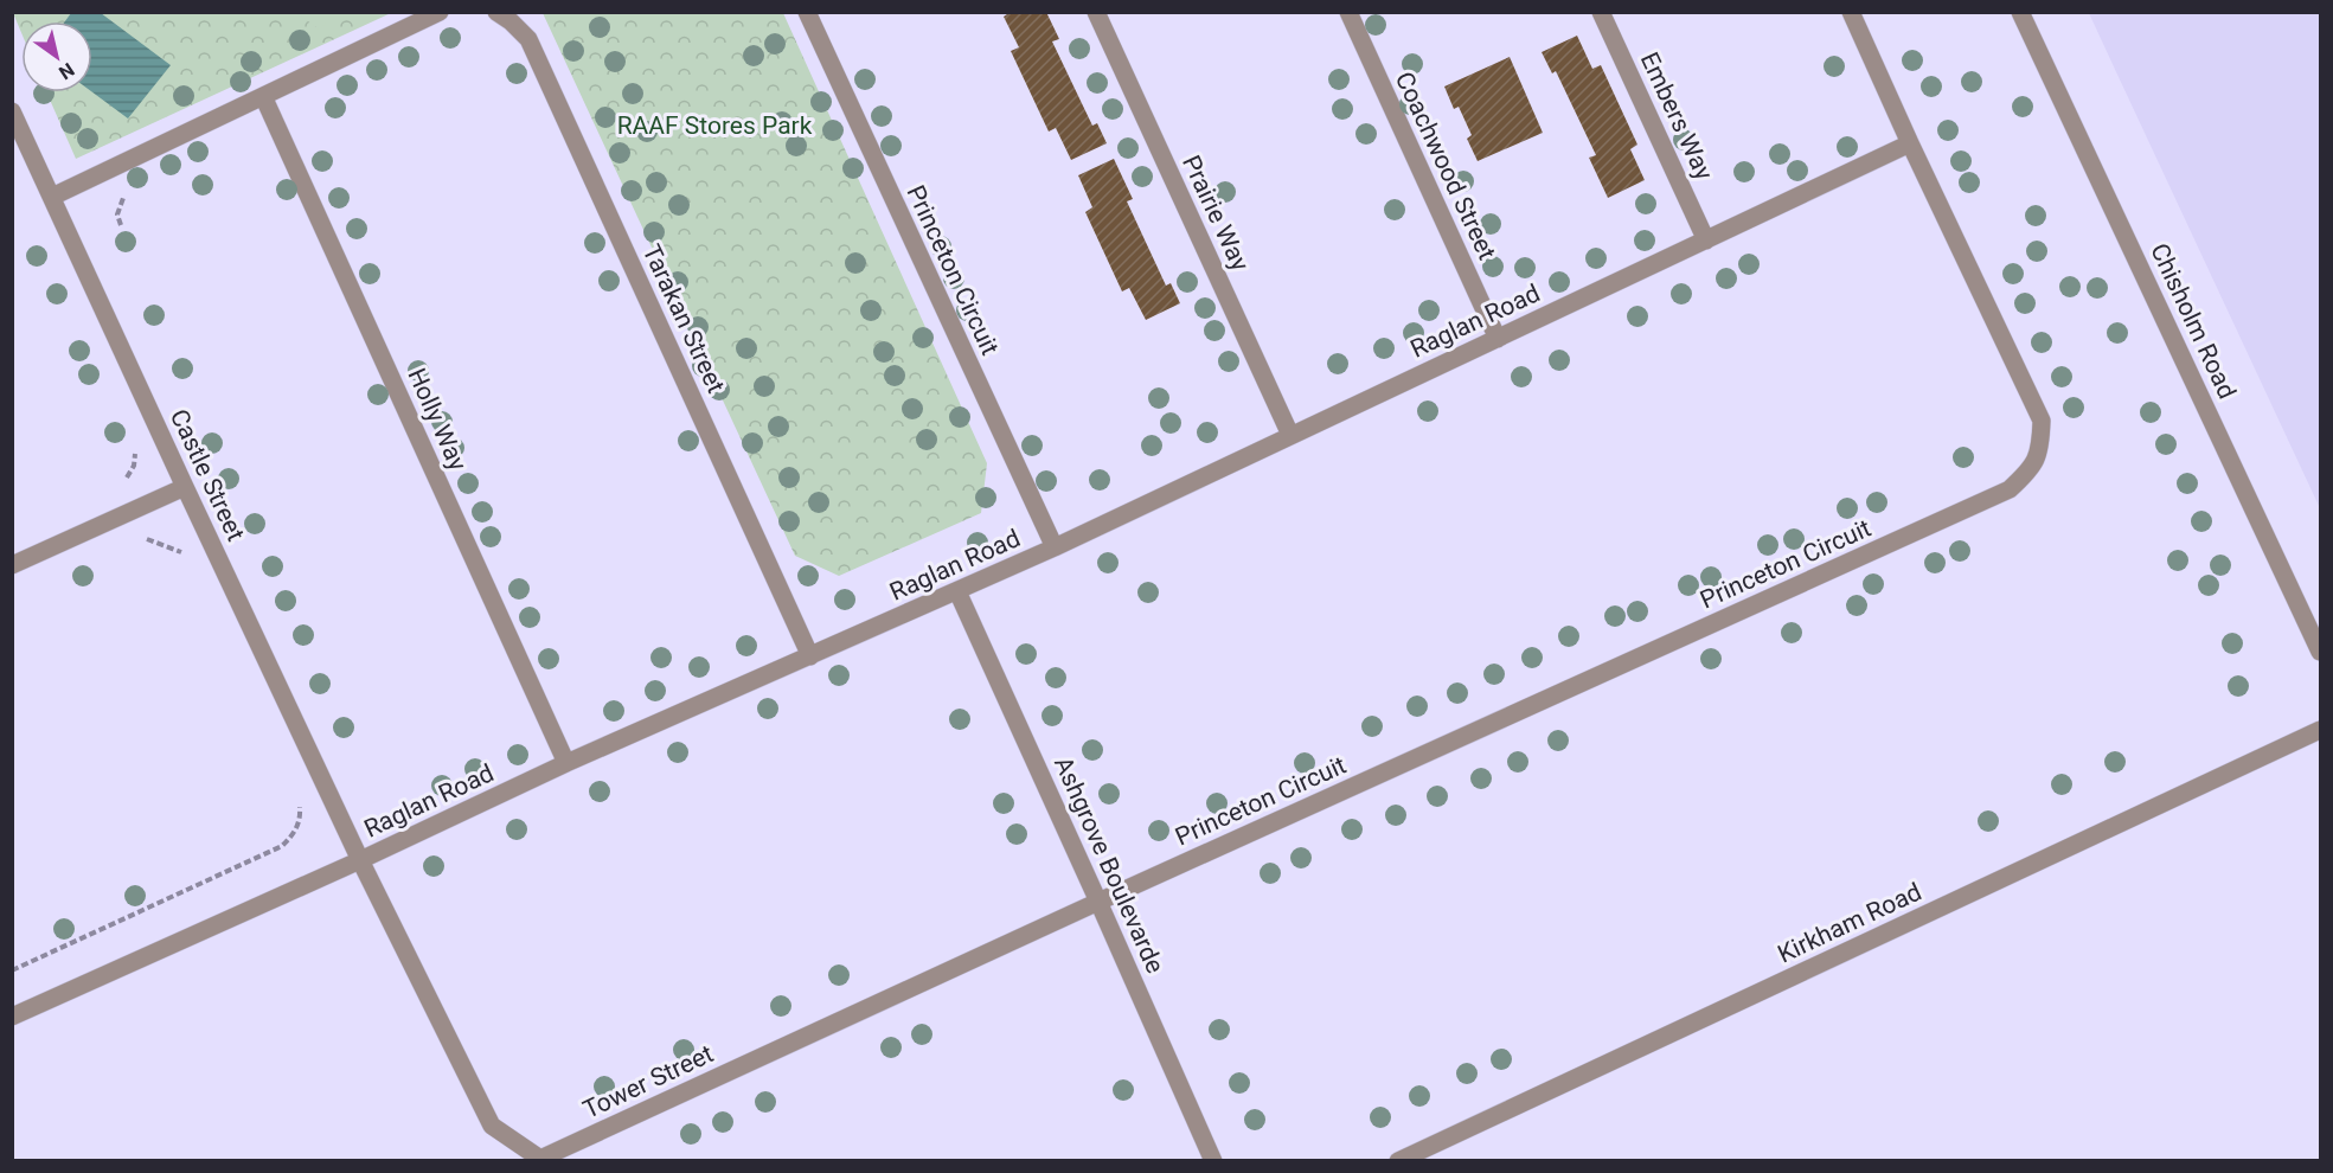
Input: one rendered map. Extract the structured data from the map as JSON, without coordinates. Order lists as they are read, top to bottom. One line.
{"streets":{"street":["Embers Way","Coachwood Street","Prairie Way","Princeton Circuit","Tarakan Street","Raglan Road","Chisholm Road","Holly Way","Castle Street","Ashgrove Boulevarde","Kirkham Road","Tower Street"]},"crossings":[["Embers Way","Raglan Road"],["Coachwood Street","Raglan Road"],["Prairie Way","Raglan Road"],["Princeton Circuit","Raglan Road"],["Princeton Circuit","Ashgrove Boulevarde"],["Princeton Circuit","Tower Street"],["Tarakan Street","Raglan Road"],["Raglan Road","Holly Way"],["Raglan Road","Castle Street"],["Raglan Road","Ashgrove Boulevarde"],["Raglan Road","Tower Street"],["Castle Street","Tower Street"],["Ashgrove Boulevarde","Tower Street"]],"parks":["RAAF Stores Park"],"north":"bottom right"}
